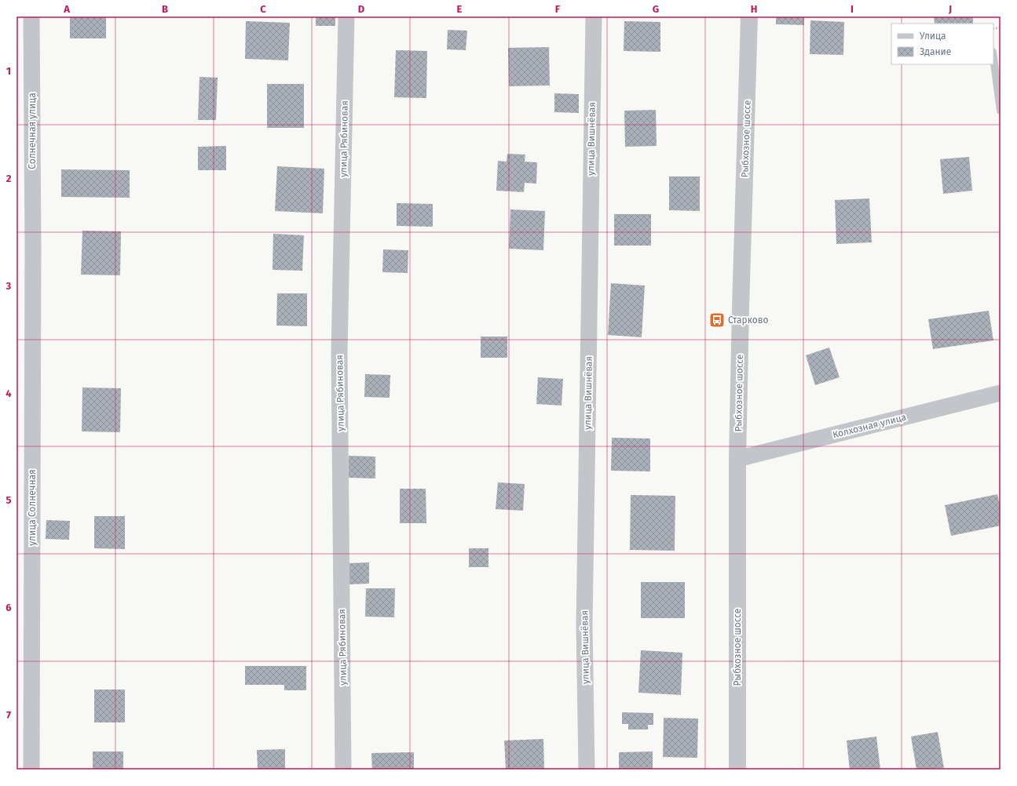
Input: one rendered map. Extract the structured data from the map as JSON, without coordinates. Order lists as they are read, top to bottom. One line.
{"streets":{"street":["Солнечная улица","улица Рябиновая","улица Вишнёвая","Рыбхозное шоссе","Колхозная улица","улица Солнечная"]},"crossings":[["Солнечная улица","улица Солнечная"],["Рыбхозное шоссе","Колхозная улица"]],"places":{"bus stop":["Старково"]},"legend":["Улица","Здание"],"grid":{"columns":["A","B","C","D","E","F","G","H","I","J"],"rows":["1","2","3","4","5","6","7"]}}
